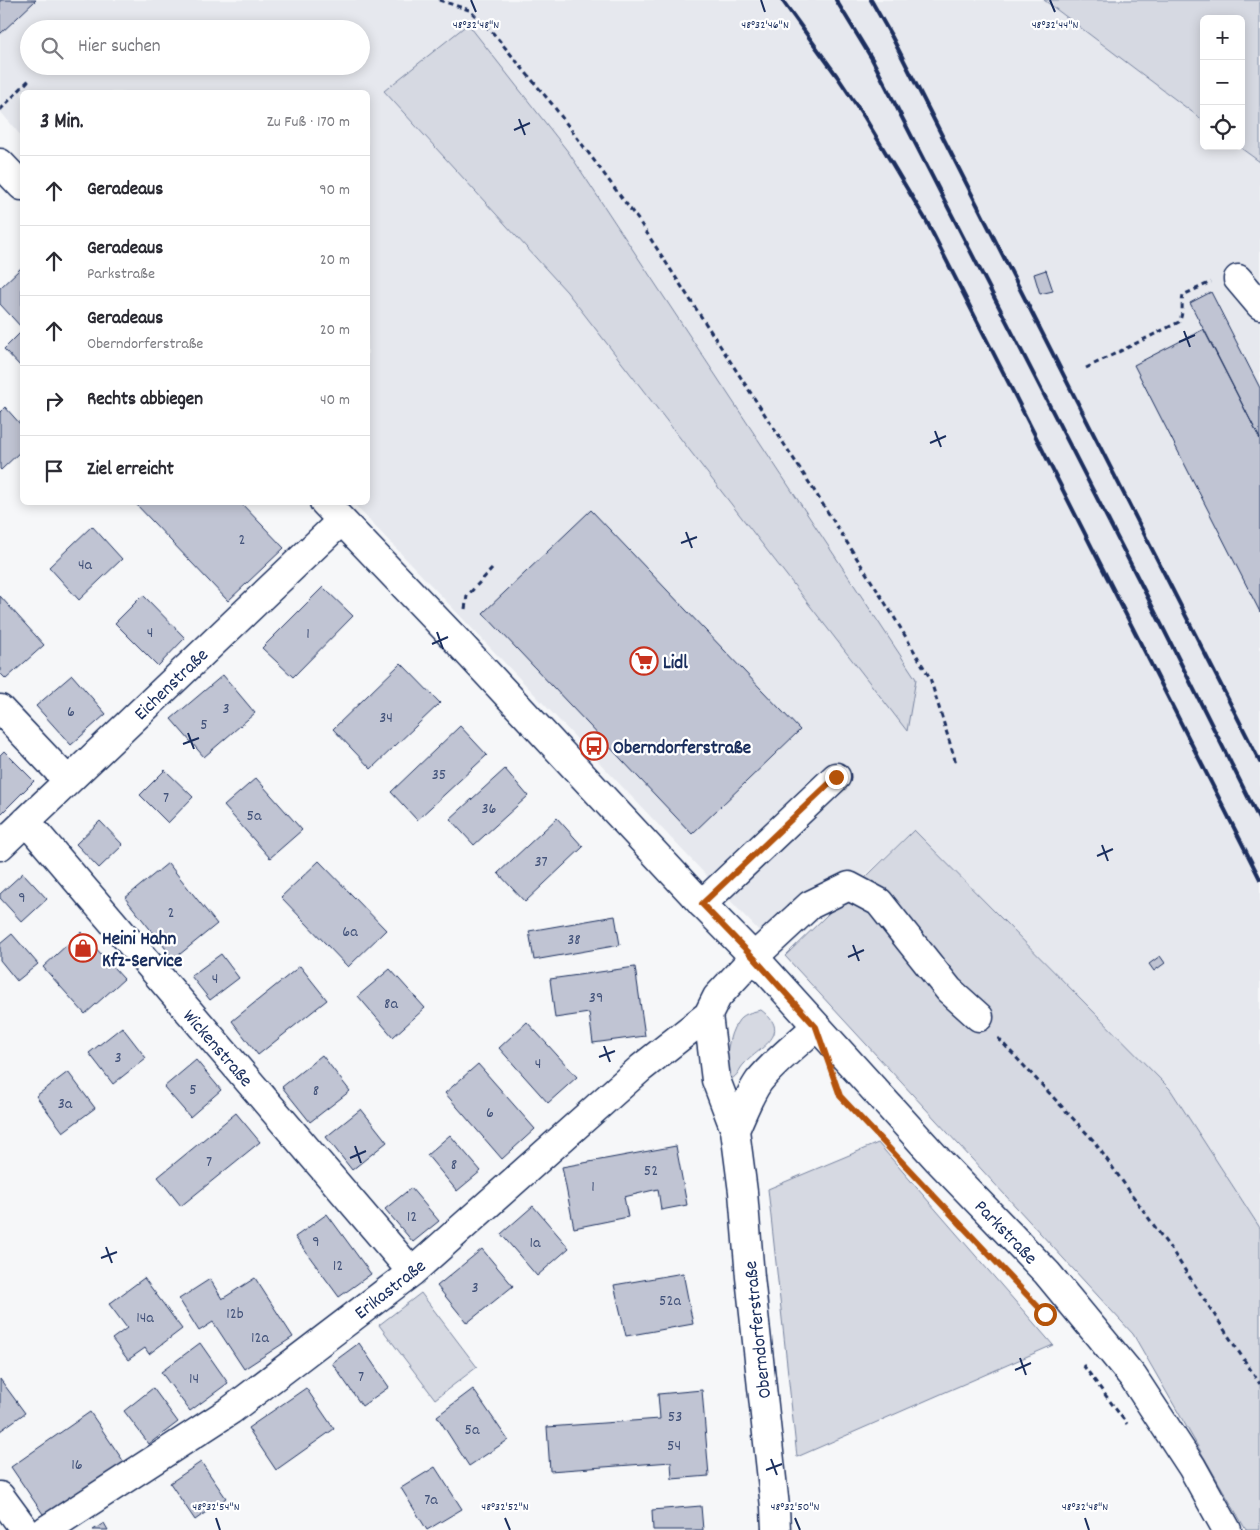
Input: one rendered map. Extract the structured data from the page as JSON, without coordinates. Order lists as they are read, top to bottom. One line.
{"streets":{"street":["Eichenstraße","Wickenstraße","Parkstraße","Erikastraße","Oberndorferstraße"]},"crossings":[["Eichenstraße","Wickenstraße"],["Wickenstraße","Erikastraße"],["Erikastraße","Oberndorferstraße"]],"places":{"supermarket":["Lidl"],"bus stop":["Oberndorferstraße"],"shop":["Heini Hahn Kfz-Service"]},"house_numbers":["2","4a","4","1","3","6","34","5","35","7","36","5a","37","9","2","6a","38","4","39","8a","3","4","5","8","3a","6","7","8","52","1","12","9","1a","12","3","52a","12b","14a","12a","7","14","53","5a","54","16","7a"],"page":{"map_buttons":["+","−"],"search":"Hier suchen","heading":["3 Min.","Zu Fuß · 170 m"],"list":[["Geradeaus","90 m"],["Geradeaus","Parkstraße","20 m"],["Geradeaus","Oberndorferstraße","20 m"],["Rechts abbiegen","40 m"],"Ziel erreicht"]},"coordinates":["48°32'46\"N","48°32'44\"N","48°32'48\"N","48°32'54\"N","48°32'52\"N","48°32'50\"N"]}
